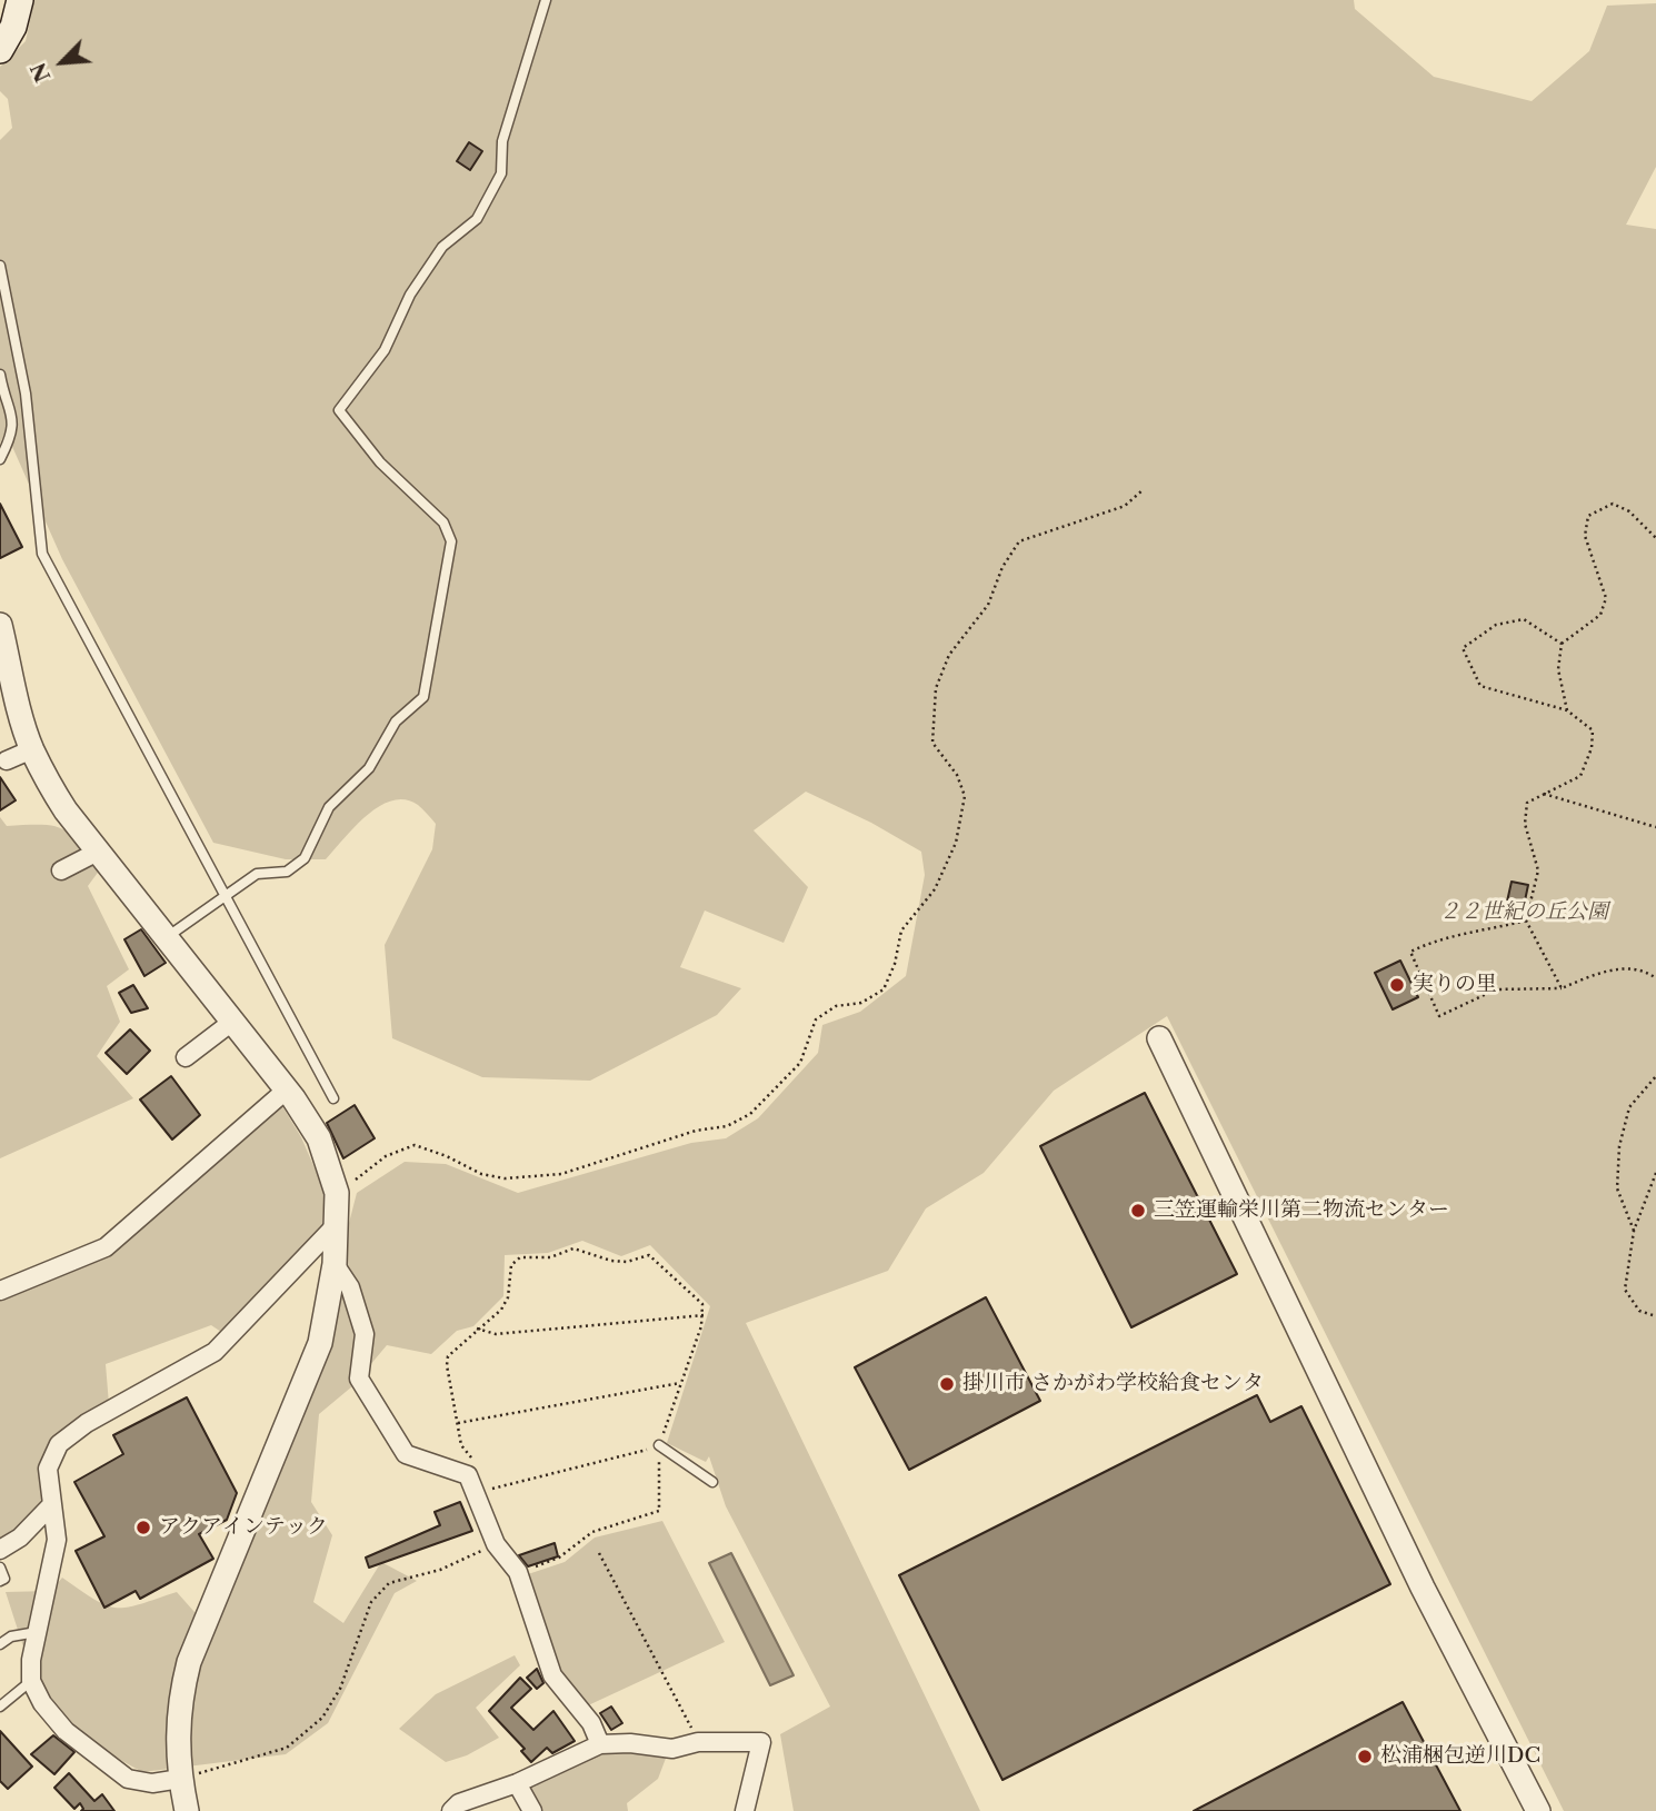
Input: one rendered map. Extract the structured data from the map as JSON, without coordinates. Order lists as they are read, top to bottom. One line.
{"parks":["２２世紀の丘公園"],"places":["実りの里","三笠運輸栄川第二物流センター","掛川市 さかがわ学校給食センタ","アクアインテック","松浦梱包逆川DC"],"north":"bottom left"}
